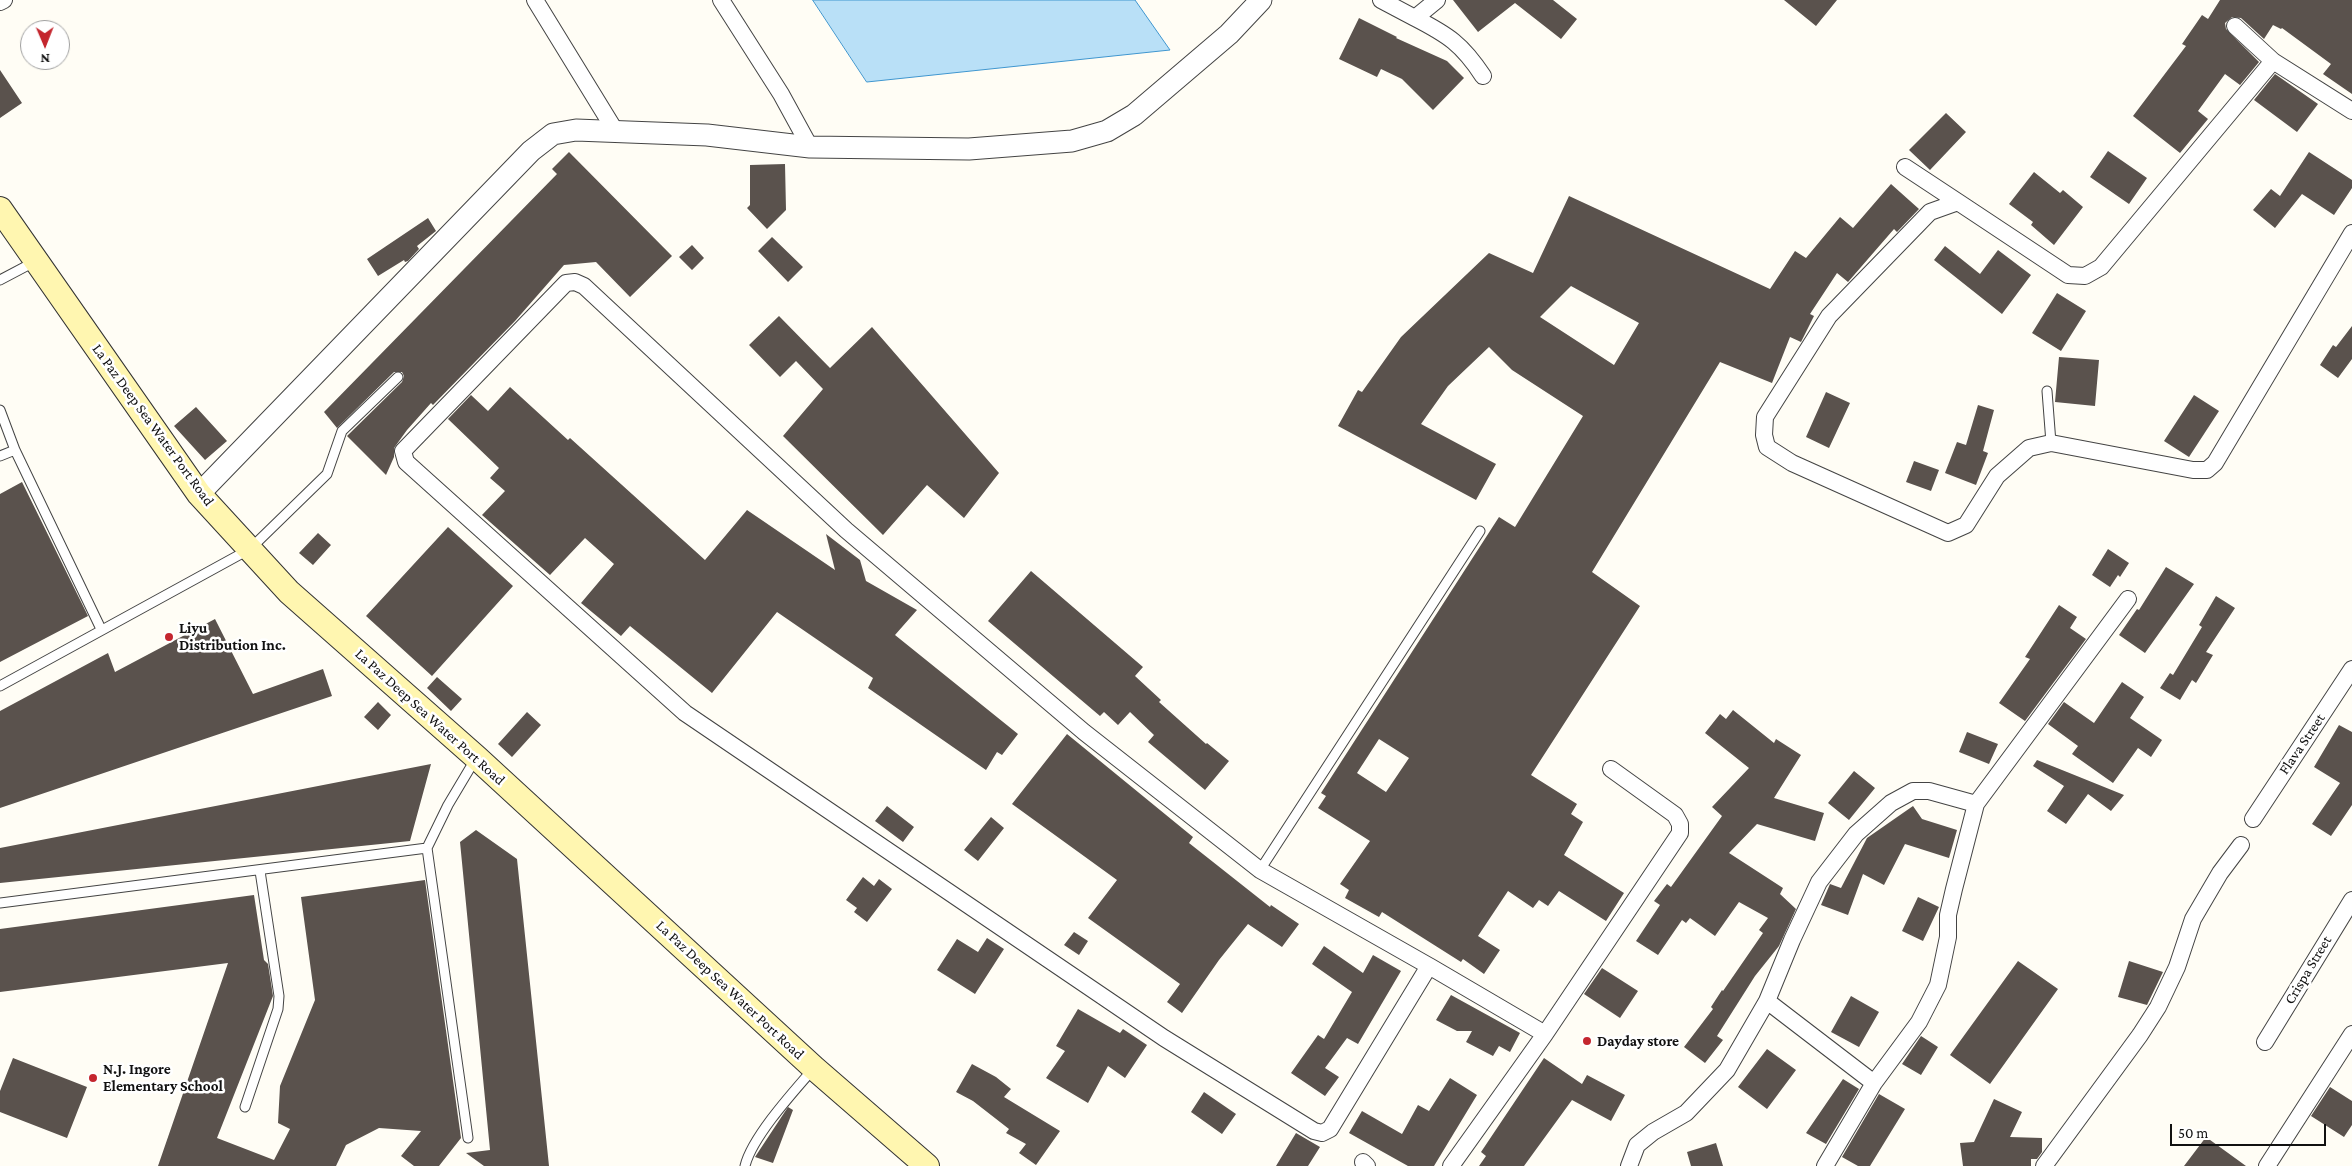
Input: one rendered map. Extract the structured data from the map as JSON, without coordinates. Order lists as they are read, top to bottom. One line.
{"streets":{"main road":["La Paz Deep Sea Water Port Road"],"street":["Flava Street","Crispa Street"]},"places":["Liyu Distribution Inc.","Dayday store","N.J. Ingore Elementary School"],"scale_bar":"50 m","north":"bottom"}
